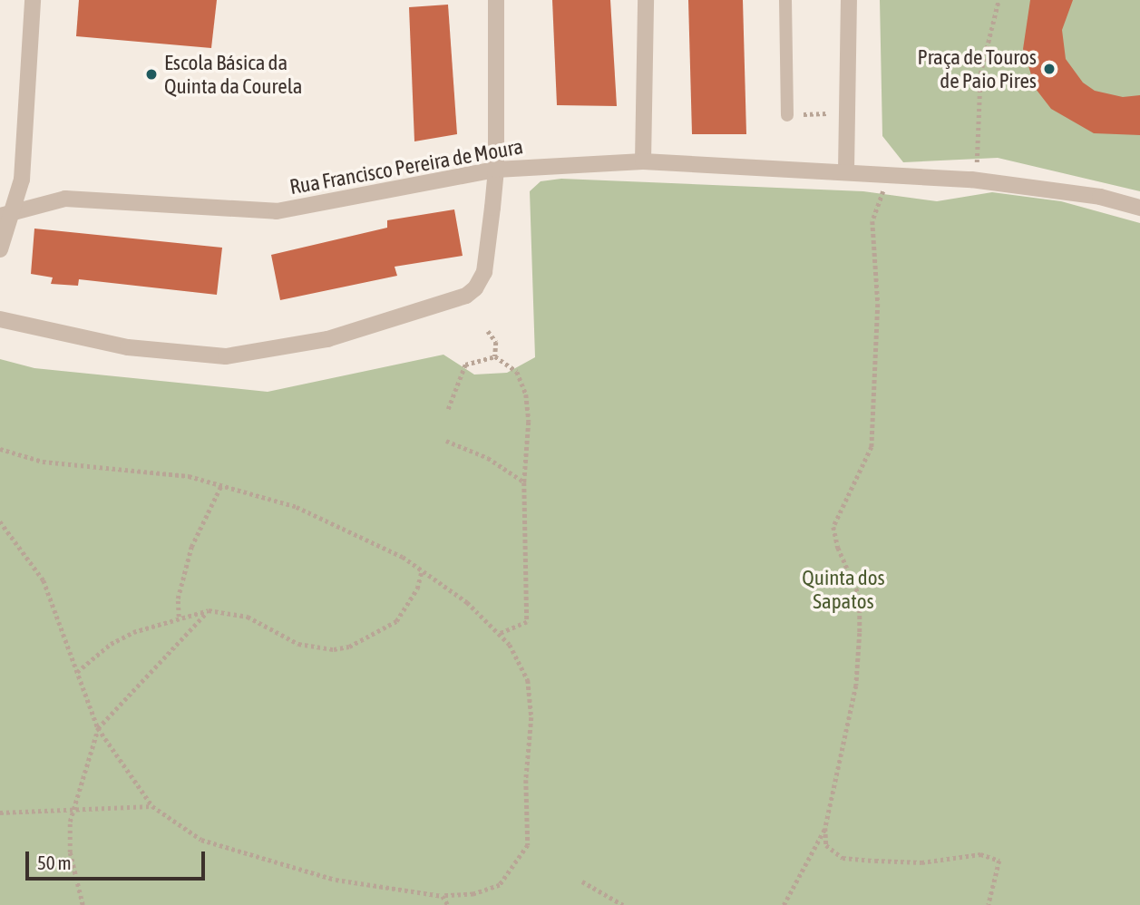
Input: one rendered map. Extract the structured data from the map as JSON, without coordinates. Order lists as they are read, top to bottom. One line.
{"streets":{"street":["Rua Francisco Pereira de Moura"]},"parks":["Quinta dos Sapatos"],"places":["Praça de Touros de Paio Pires","Escola Básica da Quinta da Courela"],"scale_bar":"50 m"}
